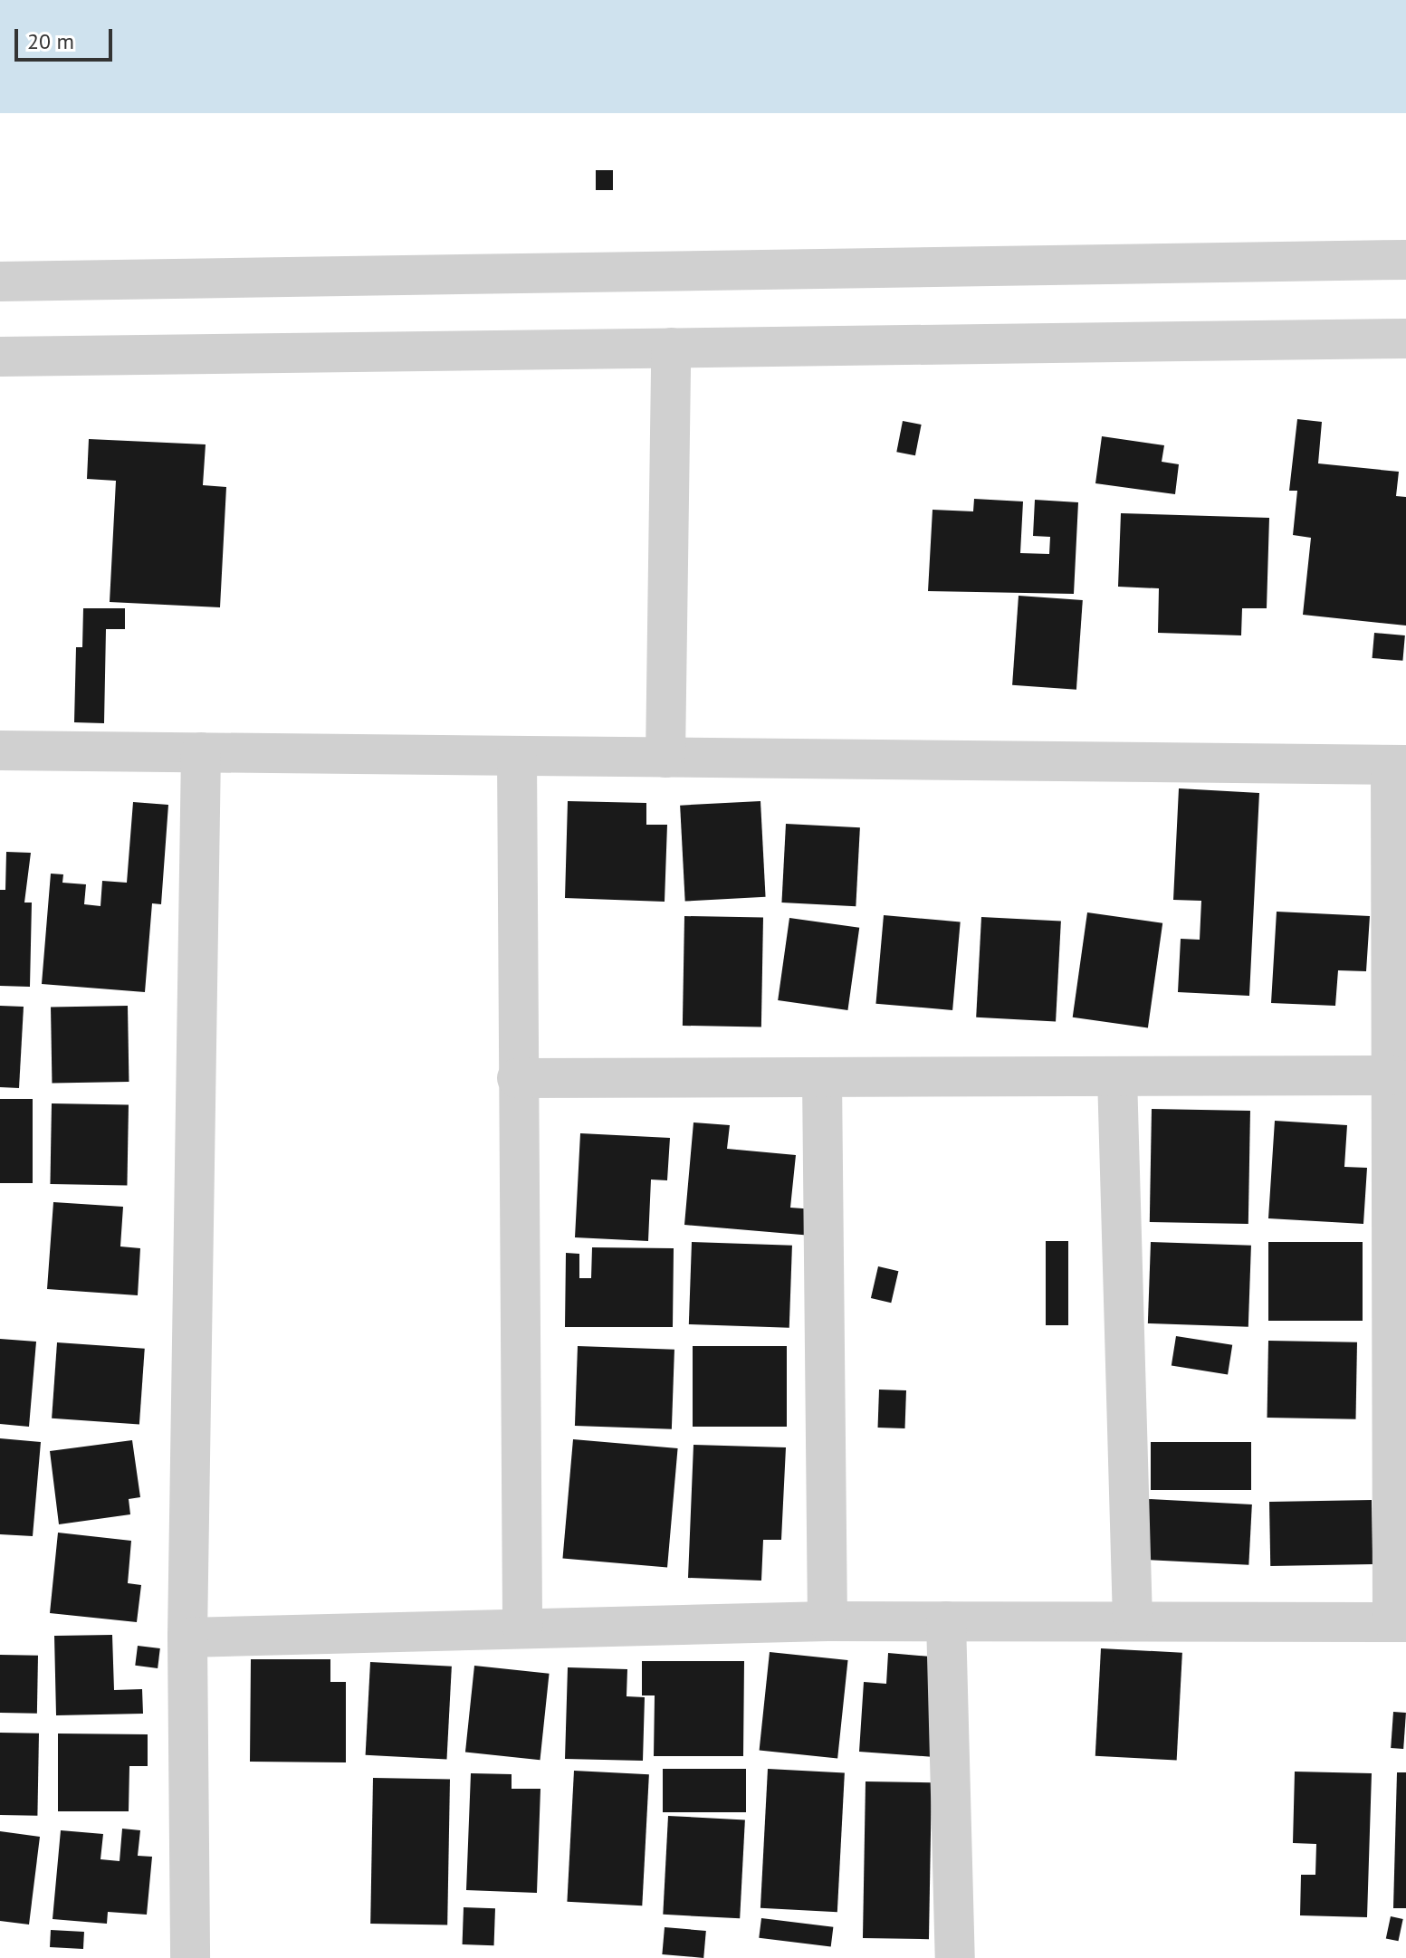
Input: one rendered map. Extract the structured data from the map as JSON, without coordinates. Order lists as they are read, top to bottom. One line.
{"scale_bar":"20 m"}
